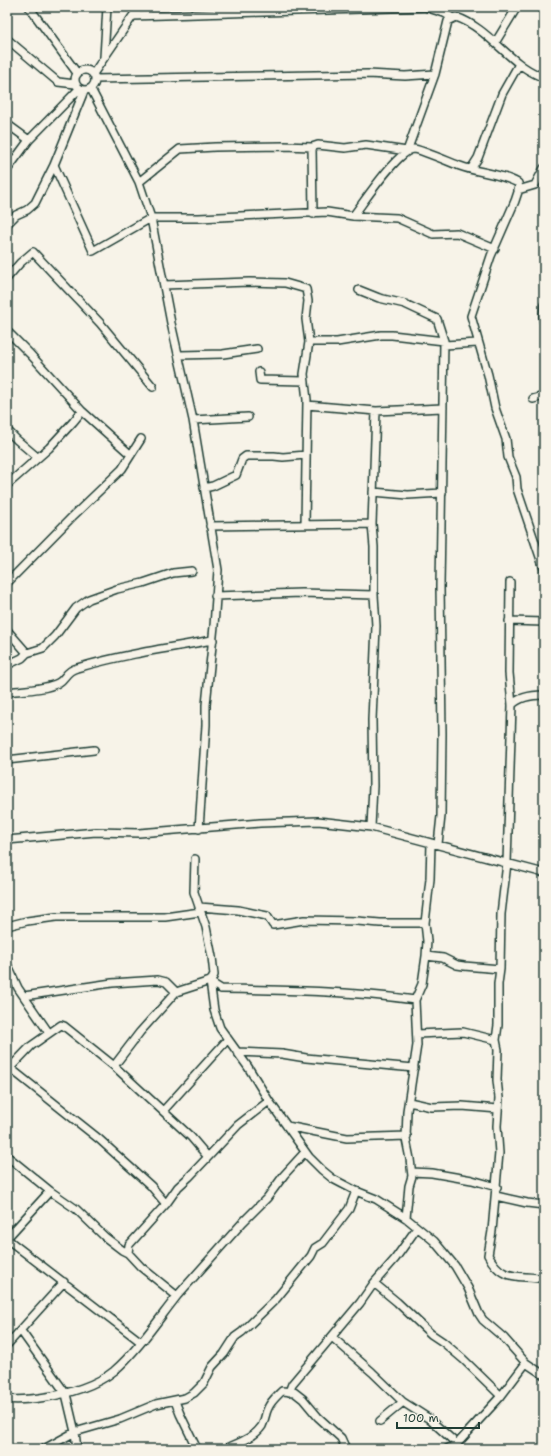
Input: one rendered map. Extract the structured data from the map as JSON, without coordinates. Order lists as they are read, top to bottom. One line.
{"scale_bar":"100 m"}
